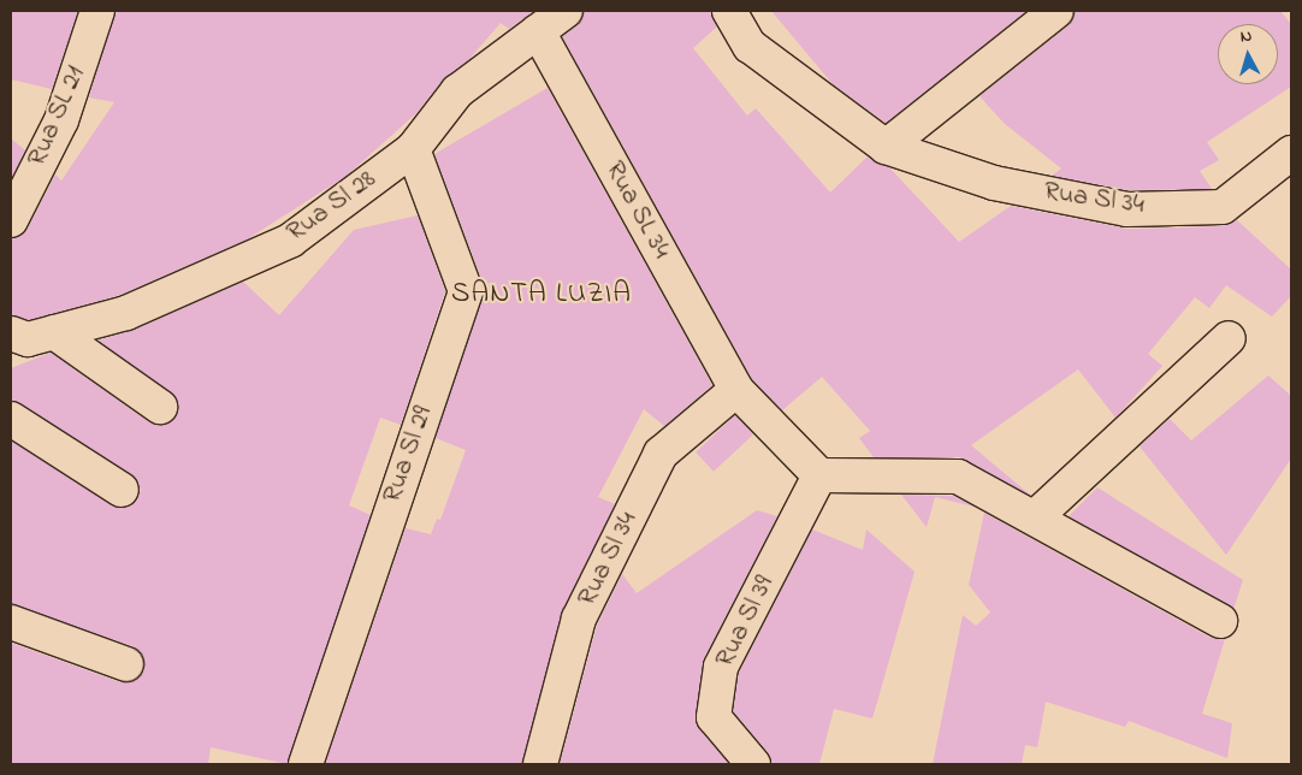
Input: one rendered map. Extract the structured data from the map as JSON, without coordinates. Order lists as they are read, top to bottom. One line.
{"streets":{"street":["Rua SL 21","Rua Sl 34","Rua Sl 28","Rua SL 34","Rua Sl 29","Rua Sl 39"]},"crossings":[["Rua Sl 34","Rua SL 34"],["Rua Sl 28","Rua SL 34"],["Rua Sl 28","Rua Sl 29"],["Rua SL 34","Rua Sl 39"]],"districts":["SANTA LUZIA"],"north":"top"}
